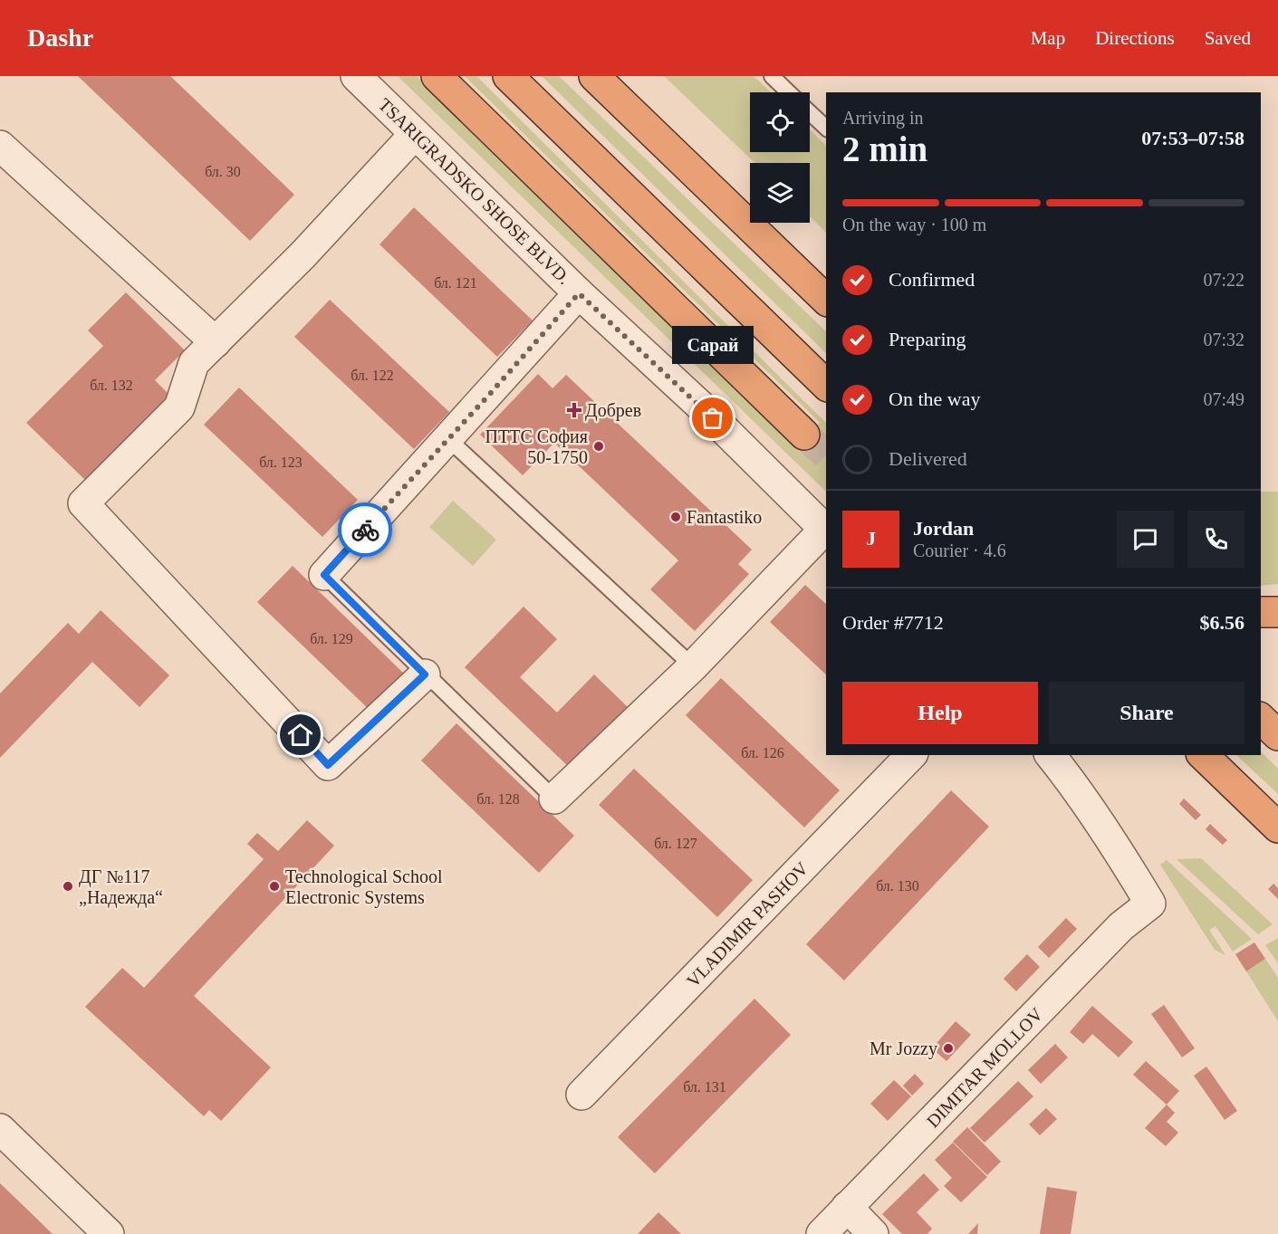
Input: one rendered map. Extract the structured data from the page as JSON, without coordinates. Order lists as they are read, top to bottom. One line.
{"streets":{"street":["TSARIGRADSKO SHOSE BLVD.","VLADIMIR PASHOV","DIMITAR MOLLOV"]},"places":{"health":["Добрев"],"other":["Сарай","ПТТС София 50-1750","Fantastiko","ДГ №117 „Надежда“","Technological School Electronic Systems","Mr Jozzy"]},"house_numbers":["бл. 30","бл. 121","бл. 122","бл. 132","бл. 123","бл. 129","бл. 126","бл. 128","бл. 127","бл. 130","бл. 131"],"page":{"header":"Dashr","nav":["Map","Directions","Saved"],"heading":["2 min","Arriving in","07:53–07:58"],"panel":["Jordan","Courier · 4.6","Order #7712","$6.56"],"bar":"On the way · 100 m","list":[["Confirmed","07:22"],["Preparing","07:32"],["On the way","07:49"],"Delivered"],"bubble":"Сарай","round":"J","buttons":["Help","Share"]}}
